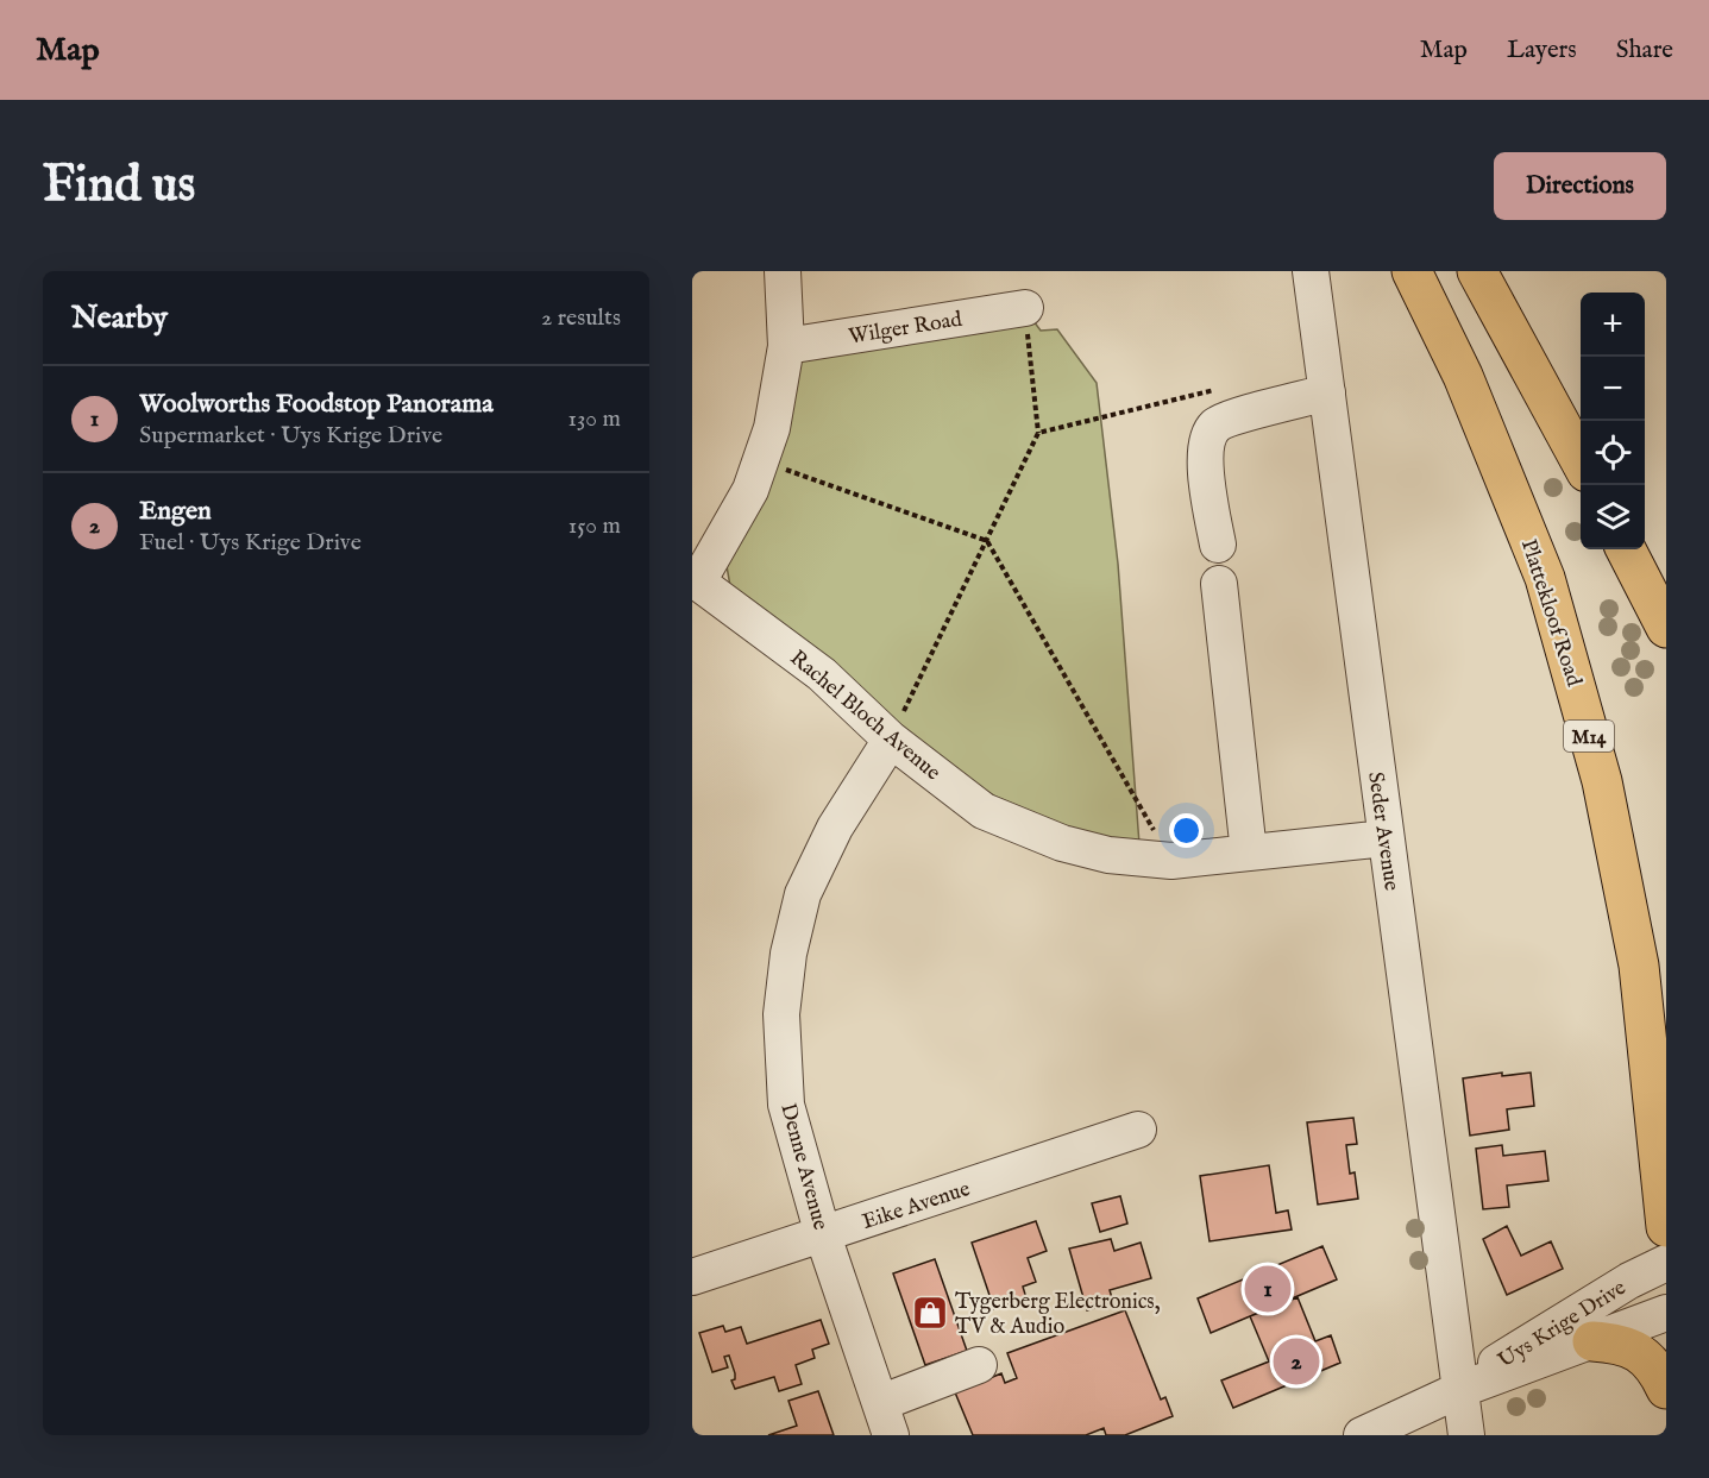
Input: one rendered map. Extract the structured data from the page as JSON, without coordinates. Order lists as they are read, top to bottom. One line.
{"streets":{"main road":["Plattekloof Road","M14"],"street":["Wilger Road","Rachel Bloch Avenue","Seder Avenue","Denne Avenue","Eike Avenue","Uys Krige Drive"]},"crossings":[["Rachel Bloch Avenue","Seder Avenue"],["Rachel Bloch Avenue","Denne Avenue"],["Seder Avenue","Uys Krige Drive"],["Denne Avenue","Eike Avenue"]],"places":{"shop":["Tygerberg Electronics, TV & Audio"]},"page":{"header":"Map","nav":["Map","Layers","Share"],"buttons":"Directions","title":"Find us","heading":["Nearby","2 results"],"map_buttons":["+","−"],"list":[{"mark":"1","name":"Woolworths Foodstop Panorama","note":"Supermarket · Uys Krige Drive","value":"130 m"},{"mark":"2","name":"Engen","note":"Fuel · Uys Krige Drive","value":"150 m"}],"pins":["1","2"]}}
